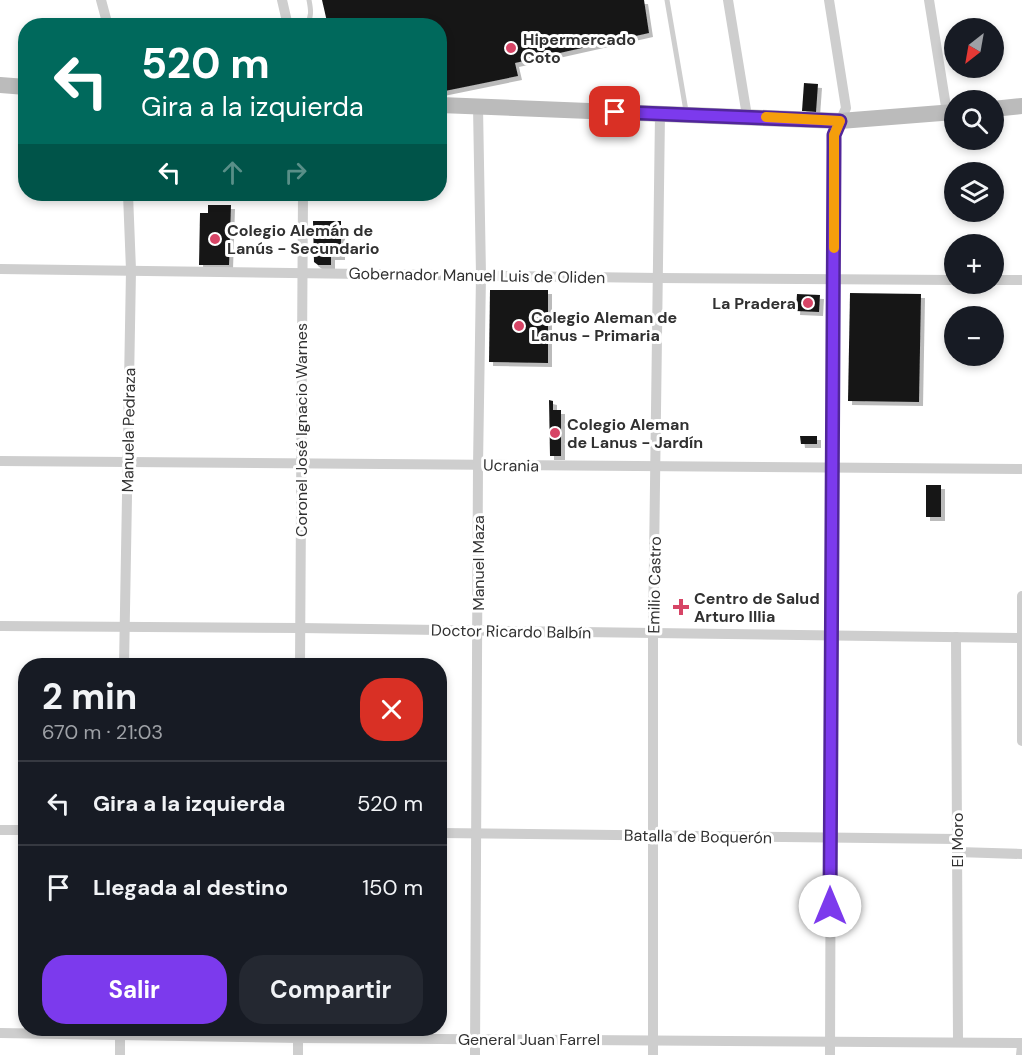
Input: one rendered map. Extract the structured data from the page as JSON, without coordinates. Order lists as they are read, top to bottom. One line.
{"streets":{"street":["Gobernador Manuel Luis de Oliden","Manuela Pedraza","Coronel José Ignacio Warnes","Ucrania","Manuel Maza","Emilio Castro","Doctor Ricardo Balbín","Batalla de Boquerón","El Moro","General Juan Farrel"]},"crossings":[["Gobernador Manuel Luis de Oliden","Manuela Pedraza"],["Gobernador Manuel Luis de Oliden","Coronel José Ignacio Warnes"],["Gobernador Manuel Luis de Oliden","Manuel Maza"],["Gobernador Manuel Luis de Oliden","Emilio Castro"],["Manuela Pedraza","Ucrania"],["Manuela Pedraza","Doctor Ricardo Balbín"],["Coronel José Ignacio Warnes","Ucrania"],["Coronel José Ignacio Warnes","Doctor Ricardo Balbín"],["Ucrania","Manuel Maza"],["Ucrania","Emilio Castro"],["Manuel Maza","Doctor Ricardo Balbín"],["Manuel Maza","Batalla de Boquerón"],["Manuel Maza","General Juan Farrel"],["Emilio Castro","Doctor Ricardo Balbín"],["Emilio Castro","Batalla de Boquerón"],["Emilio Castro","General Juan Farrel"],["Doctor Ricardo Balbín","El Moro"],["Batalla de Boquerón","El Moro"],["El Moro","General Juan Farrel"]],"places":{"other":["Hipermercado Coto","Colegio Alemán de Lanús - Secundario","La Pradera","Colegio Aleman de Lanus - Primaria","Colegio Aleman de Lanus - Jardín"],"health":["Centro de Salud Arturo Illia"]},"north":"bottom left","page":{"map_buttons":["+","−"],"turn":["520 m","Gira a la izquierda"],"heading":["2 min","670 m · 21:03"],"list":[{"name":"Gira a la izquierda","value":"520 m"},{"name":"Llegada al destino","value":"150 m"}],"buttons":["Salir","Compartir"]}}
